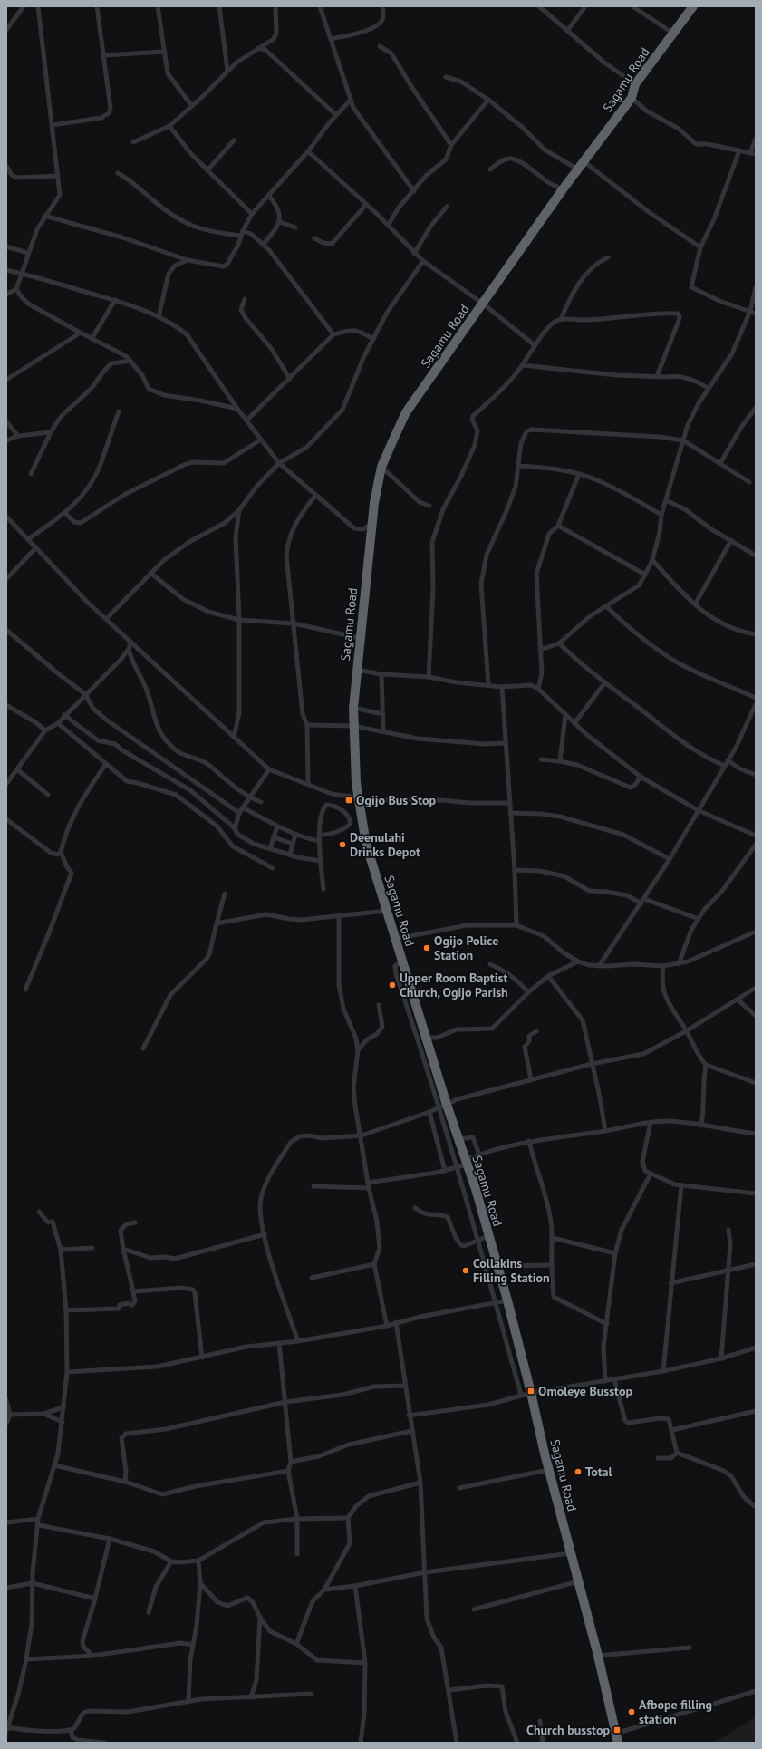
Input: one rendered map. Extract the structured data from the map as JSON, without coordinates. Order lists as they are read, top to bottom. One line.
{"streets":{"highway":["Sagamu Road"]},"places":{"transit":["Ogijo Bus Stop","Omoleye Busstop","Church busstop"],"other":["Deenulahi Drinks Depot","Ogijo Police Station","Upper Room Baptist Church, Ogijo Parish","Collakins Filling Station","Total","Afbope filling station"]}}
